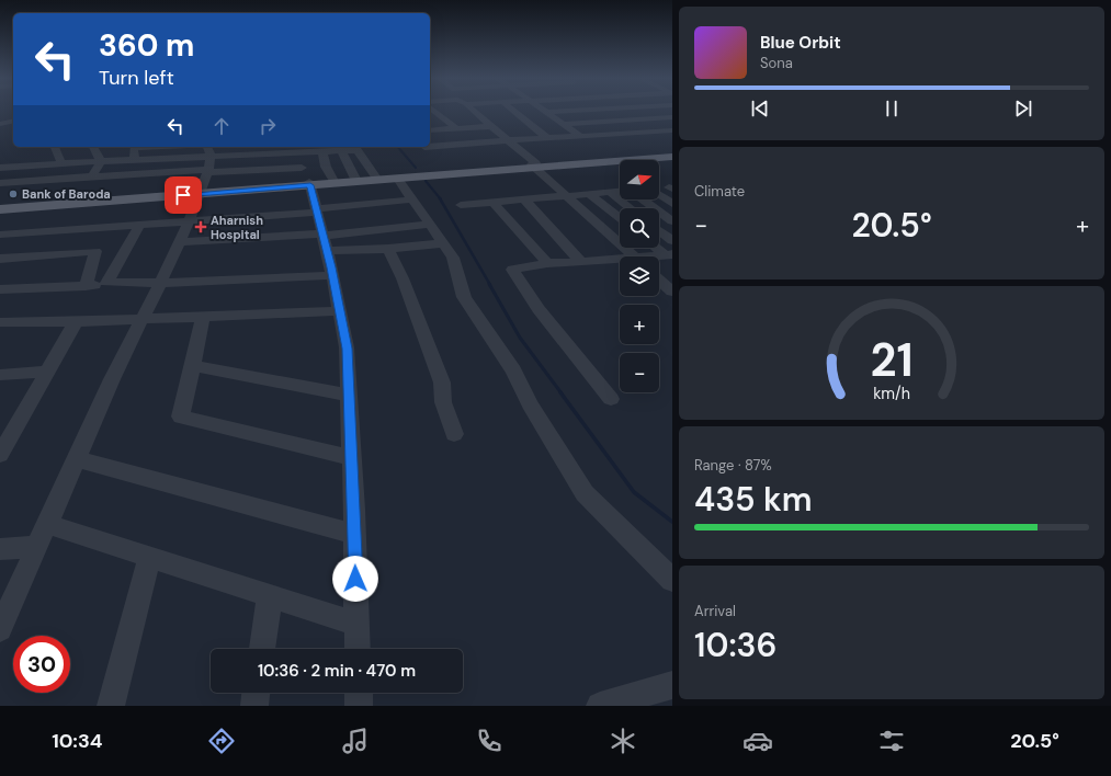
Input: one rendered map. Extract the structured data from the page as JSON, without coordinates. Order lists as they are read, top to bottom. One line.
{"places":{"other":["Bank of Baroda"],"health":["Aharnish Hospital"]},"north":"right","page":{"turn":["360 m","Turn left"],"song":["Blue Orbit","Sona"],"tile":["Climate",["Range · 87%","435 km"],["Arrival","10:36"]],"map_buttons":["+","−"],"heat":["−","20.5°","+"],"limit":"30","trip":"10:36 · 2 min · 470 m","tabs":["10:34","20.5°"],"gauge":["21","km/h"]}}
